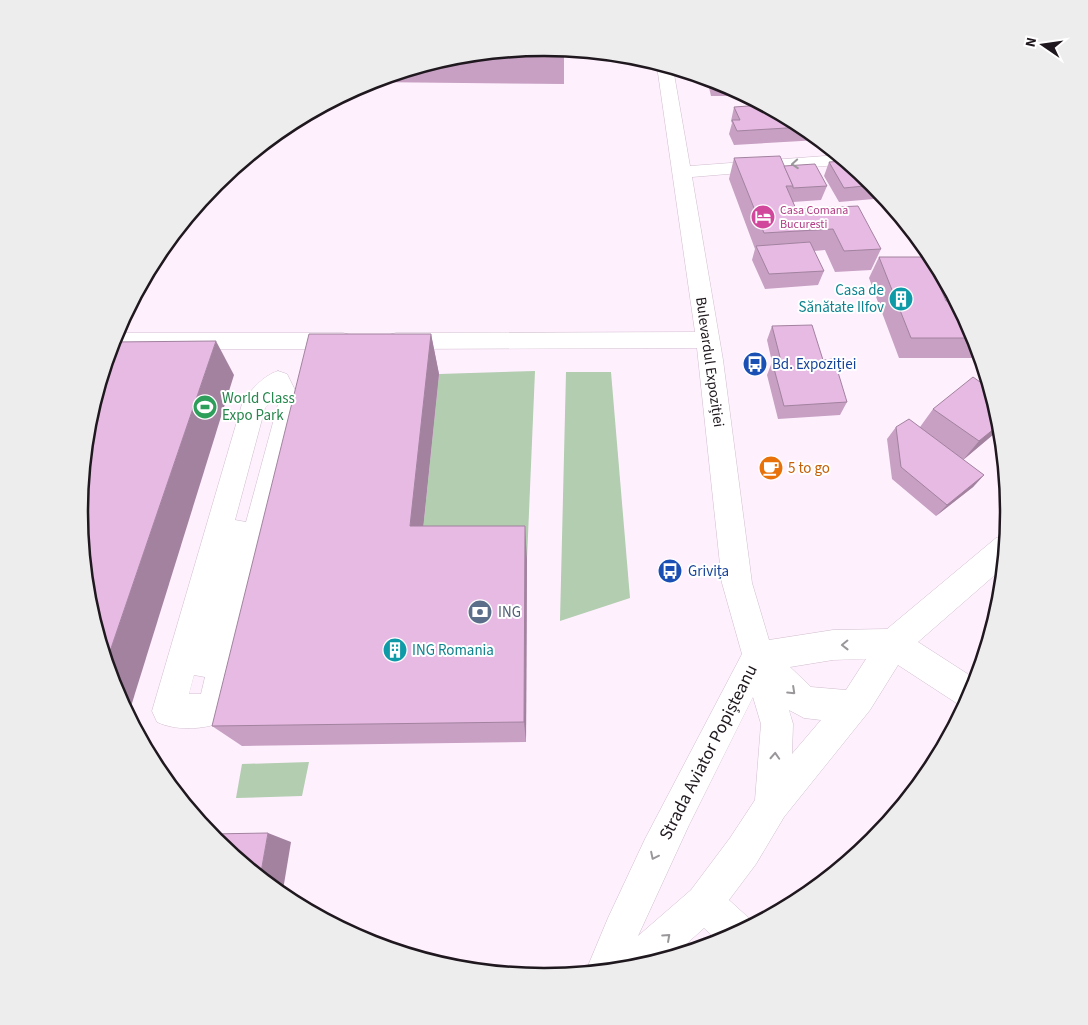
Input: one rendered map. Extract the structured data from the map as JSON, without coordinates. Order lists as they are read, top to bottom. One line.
{"streets":{"street":["Bulevardul Expoziției","Strada Aviator Popișteanu"]},"crossings":[["Bulevardul Expoziției","Strada Aviator Popișteanu"]],"places":{"hotel":["Casa Comana Bucuresti"],"building":["Casa de Sănătate Ilfov","ING Romania"],"bus stop":["Bd. Expoziției","Grivița"],"sports":["World Class Expo Park"],"cafe":["5 to go"],"bank":["ING"]},"north":"left"}
